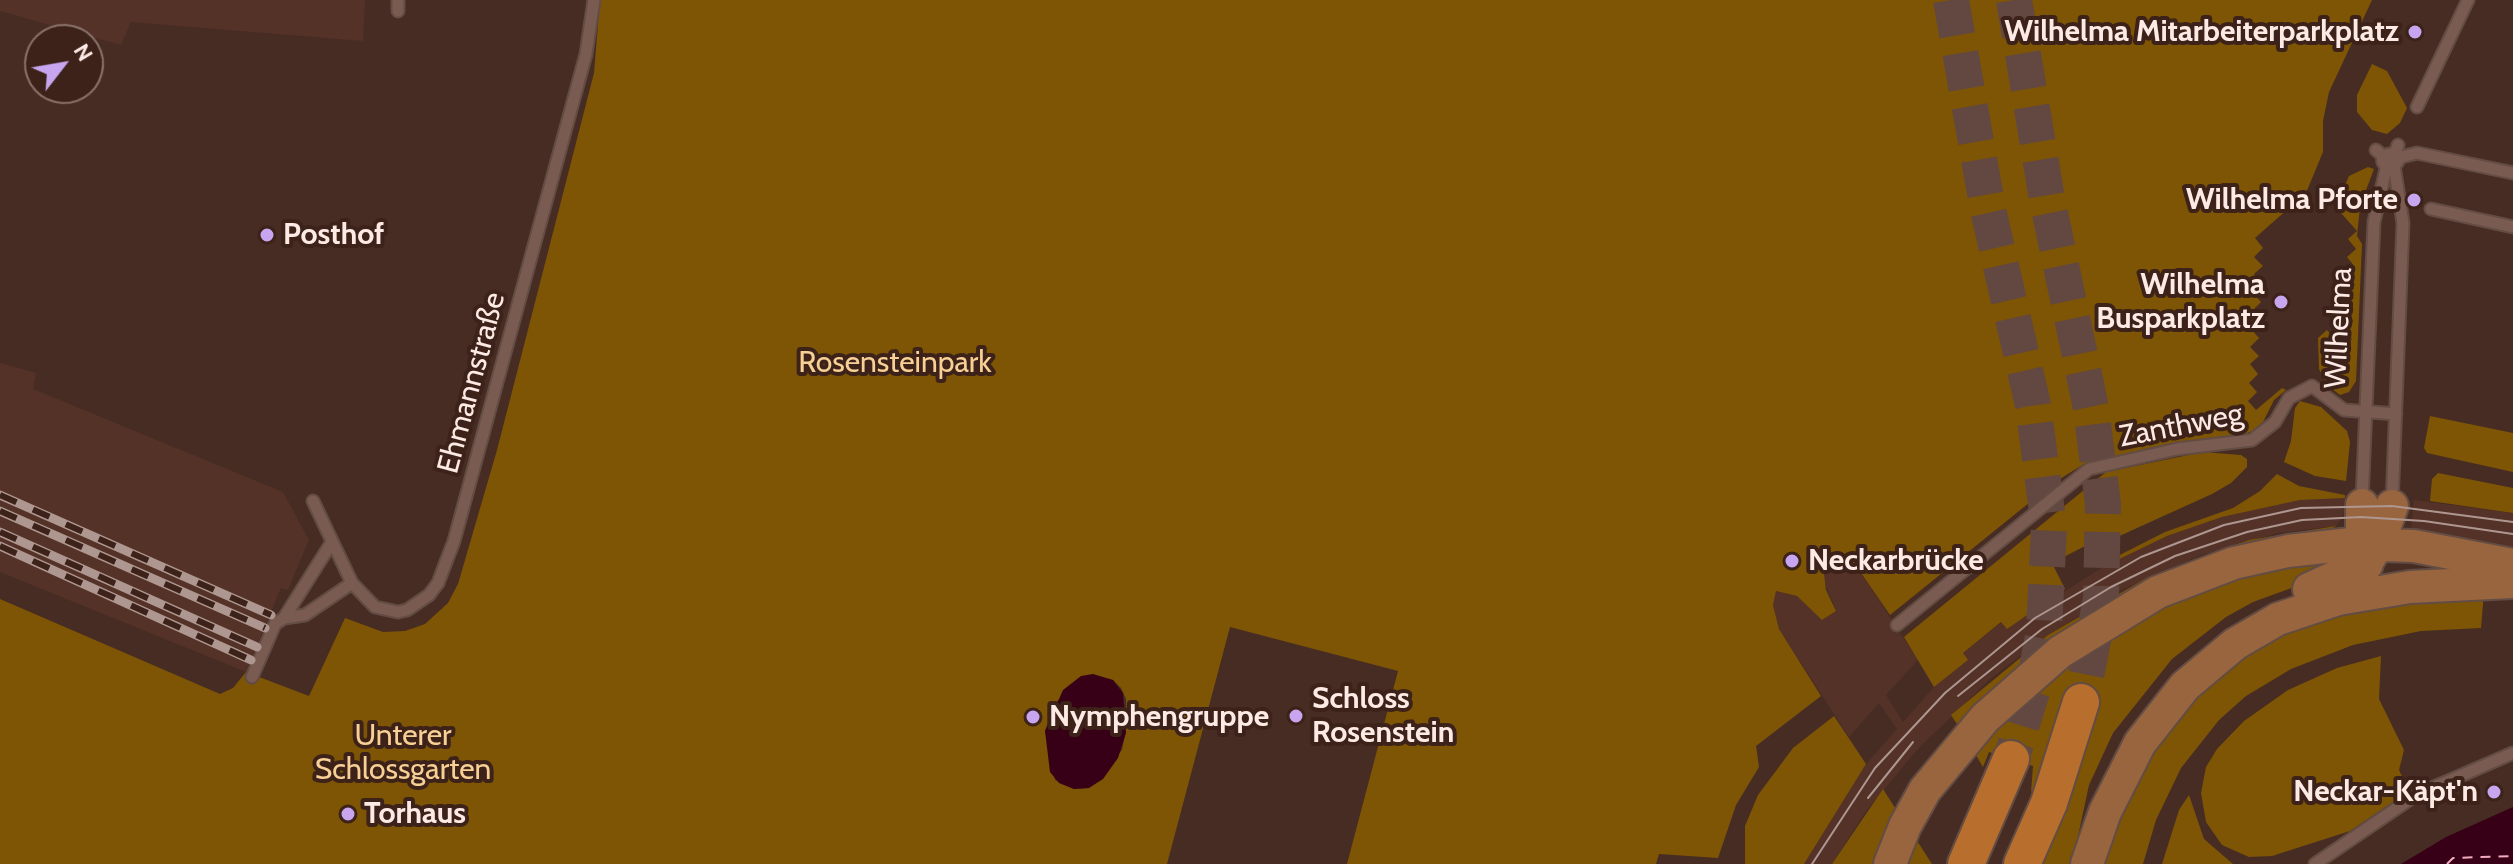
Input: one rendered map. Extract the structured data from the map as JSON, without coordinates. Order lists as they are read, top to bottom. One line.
{"streets":{"lane":["Wilhelma","Ehmannstraße","Zanthweg"]},"crossings":[["Wilhelma","Zanthweg"]],"parks":["Rosensteinpark","Unterer Schlossgarten"],"places":["Wilhelma Mitarbeiterparkplatz","Wilhelma Pforte","Posthof","Wilhelma Busparkplatz","Neckarbrücke","Schloss Rosenstein","Nymphengruppe","Neckar-Käpt'n","Torhaus"],"north":"top right"}
